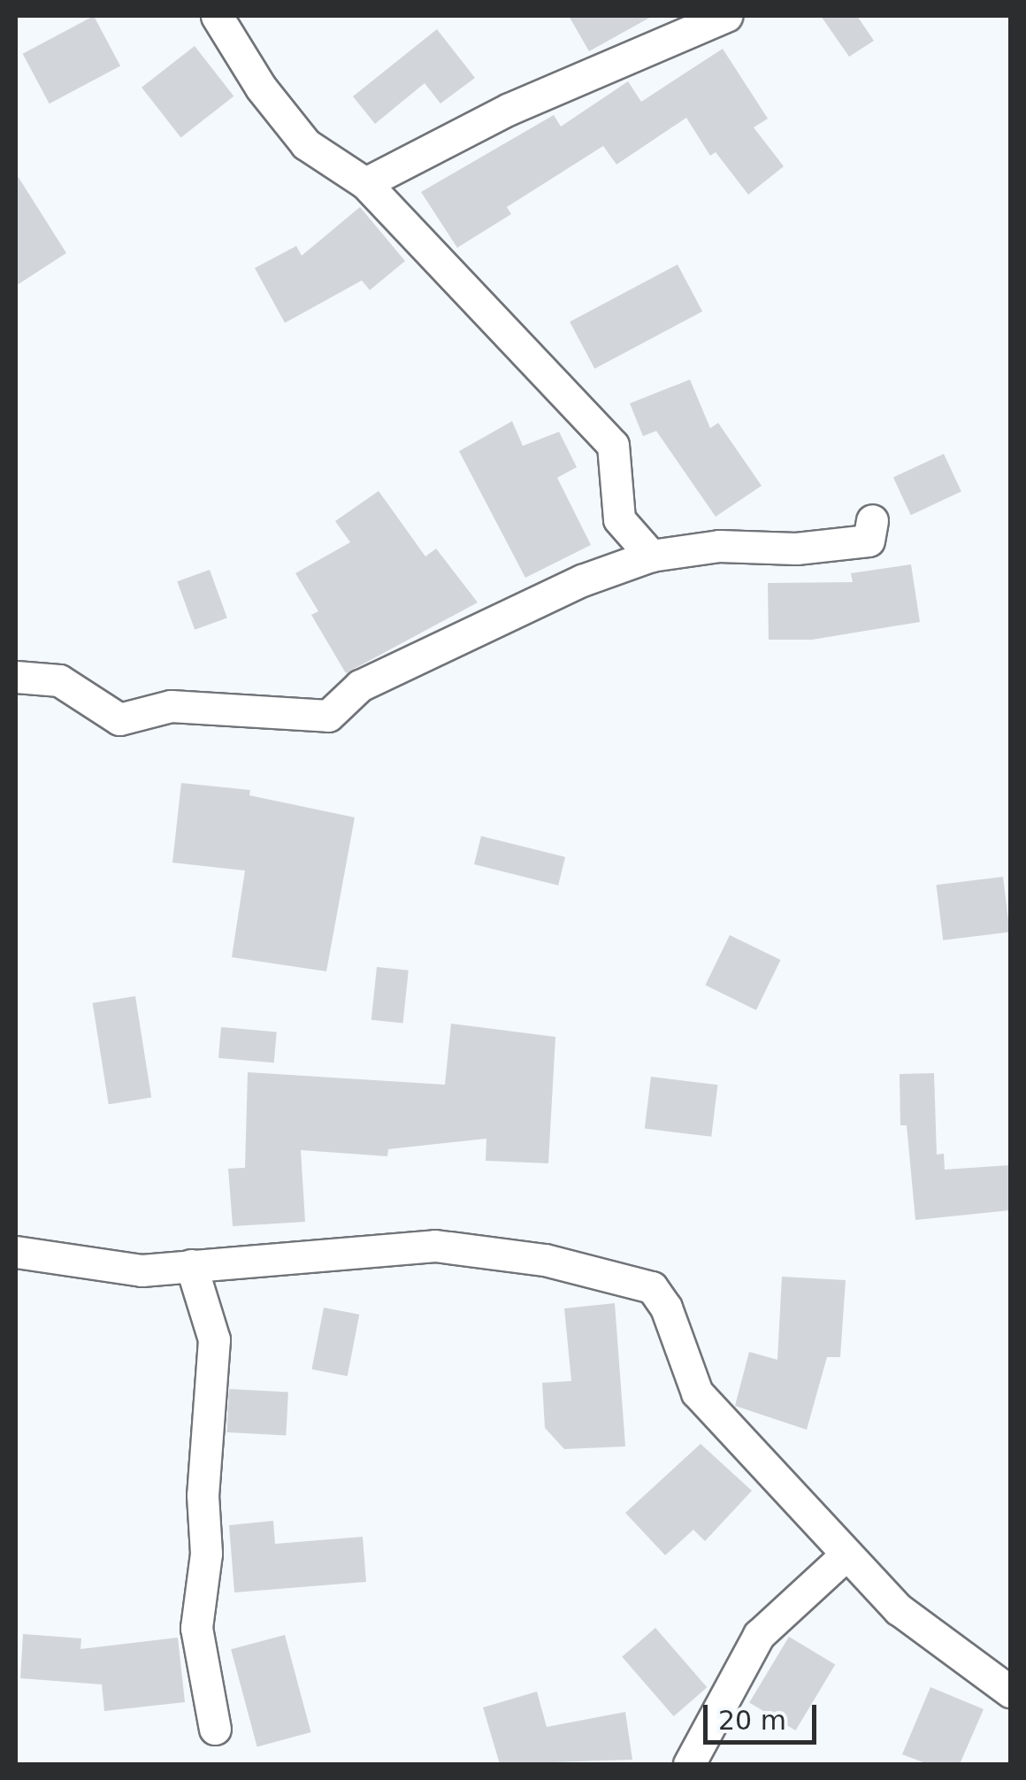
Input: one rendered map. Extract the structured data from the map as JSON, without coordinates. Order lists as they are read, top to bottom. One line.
{"scale_bar":"20 m"}
